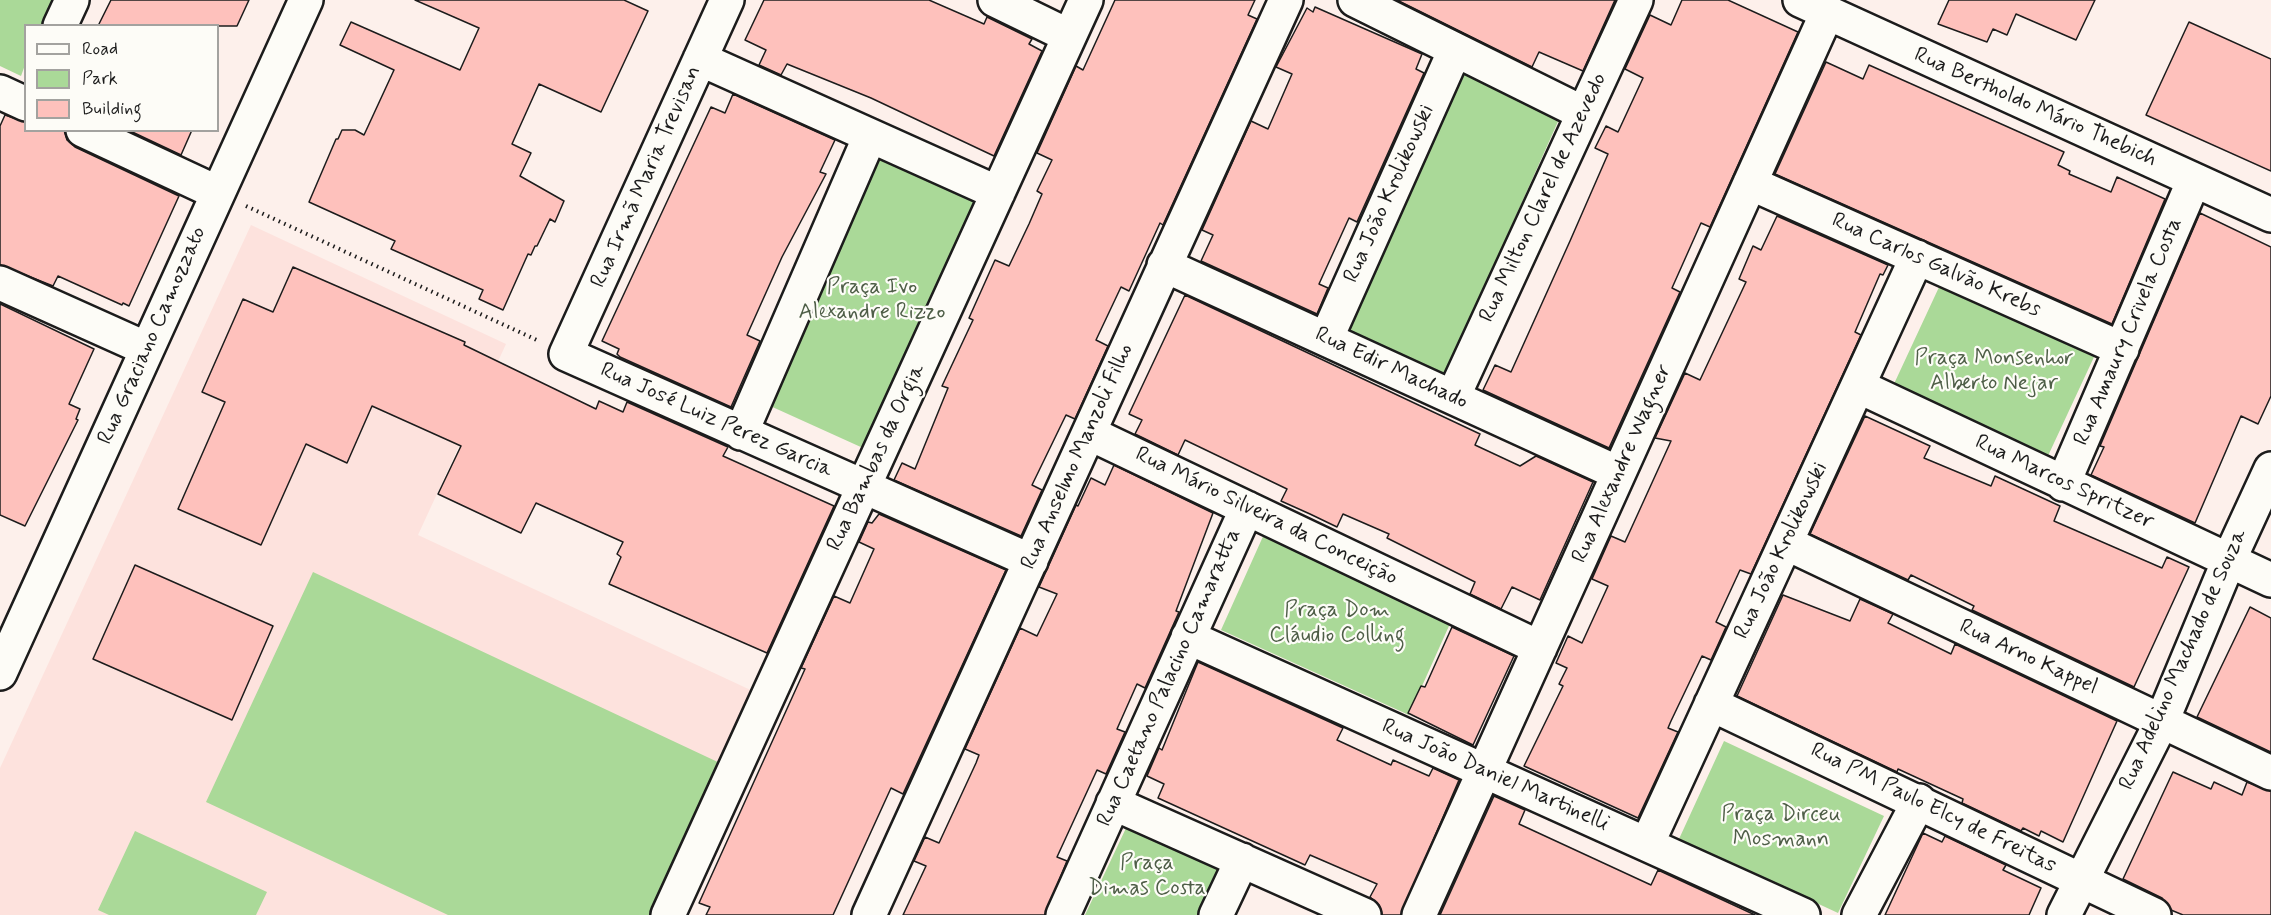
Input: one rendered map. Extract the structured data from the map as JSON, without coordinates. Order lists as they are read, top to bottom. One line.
{"streets":{"street":["Rua Bertholdo Mário Thebich","Rua Irmã Maria Trevisan","Rua João Krolikowski","Rua Milton Clarel de Azevedo","Rua Carlos Galvão Krebs","Rua Amaury Crivela Costa","Rua Graciano Camozzato","Rua Edir Machado","Rua José Luiz Perez Garcia","Rua Anselmo Manzoli Filho","Rua Bambas da Orgia","Rua Alexandre Wagner","Rua Marcos Spritzer","Rua Mário Silveira da Conceição","Rua Arno Kappel","Rua Adelino Machado de Souza","Rua Caetano Palacino Camaratta","Rua João Daniel Martinelli","Rua PM Paulo Elcy de Freitas"]},"crossings":[["Rua Bertholdo Mário Thebich","Rua Amaury Crivela Costa"],["Rua Bertholdo Mário Thebich","Rua Alexandre Wagner"],["Rua Irmã Maria Trevisan","Rua José Luiz Perez Garcia"],["Rua João Krolikowski","Rua Carlos Galvão Krebs"],["Rua João Krolikowski","Rua Edir Machado"],["Rua João Krolikowski","Rua Marcos Spritzer"],["Rua João Krolikowski","Rua Arno Kappel"],["Rua João Krolikowski","Rua João Daniel Martinelli"],["Rua João Krolikowski","Rua PM Paulo Elcy de Freitas"],["Rua Milton Clarel de Azevedo","Rua Edir Machado"],["Rua Carlos Galvão Krebs","Rua Amaury Crivela Costa"],["Rua Carlos Galvão Krebs","Rua Alexandre Wagner"],["Rua Amaury Crivela Costa","Rua Marcos Spritzer"],["Rua Edir Machado","Rua Anselmo Manzoli Filho"],["Rua Edir Machado","Rua Alexandre Wagner"],["Rua José Luiz Perez Garcia","Rua Anselmo Manzoli Filho"],["Rua José Luiz Perez Garcia","Rua Bambas da Orgia"],["Rua Anselmo Manzoli Filho","Rua Mário Silveira da Conceição"],["Rua Alexandre Wagner","Rua Mário Silveira da Conceição"],["Rua Alexandre Wagner","Rua João Daniel Martinelli"],["Rua Marcos Spritzer","Rua Adelino Machado de Souza"],["Rua Mário Silveira da Conceição","Rua Caetano Palacino Camaratta"],["Rua Arno Kappel","Rua Adelino Machado de Souza"],["Rua Adelino Machado de Souza","Rua PM Paulo Elcy de Freitas"],["Rua Caetano Palacino Camaratta","Rua João Daniel Martinelli"]],"parks":["Praça Ivo Alexandre Rizzo","Praça Monsenhor Alberto Nejar","Praça Dom Cláudio Colling","Praça Dirceu Mosmann","Praça Dimas Costa"],"legend":["Road","Park","Building"]}
